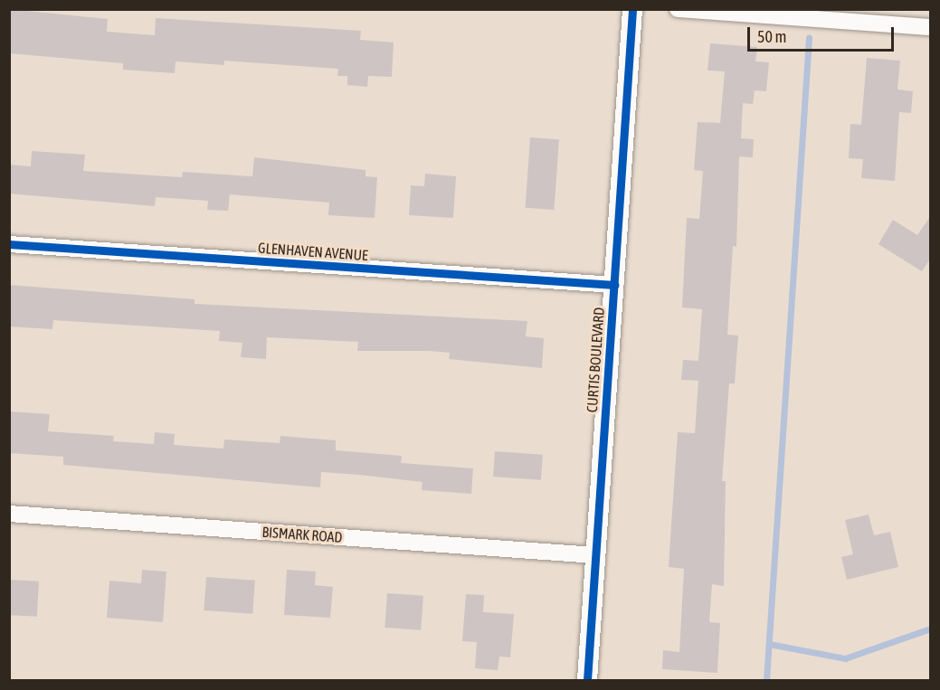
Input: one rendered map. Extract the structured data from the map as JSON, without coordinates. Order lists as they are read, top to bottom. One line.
{"streets":{"street":["GLENHAVEN AVENUE","CURTIS BOULEVARD","BISMARK ROAD"]},"crossings":[["GLENHAVEN AVENUE","CURTIS BOULEVARD"],["CURTIS BOULEVARD","BISMARK ROAD"]],"scale_bar":"50 m"}
